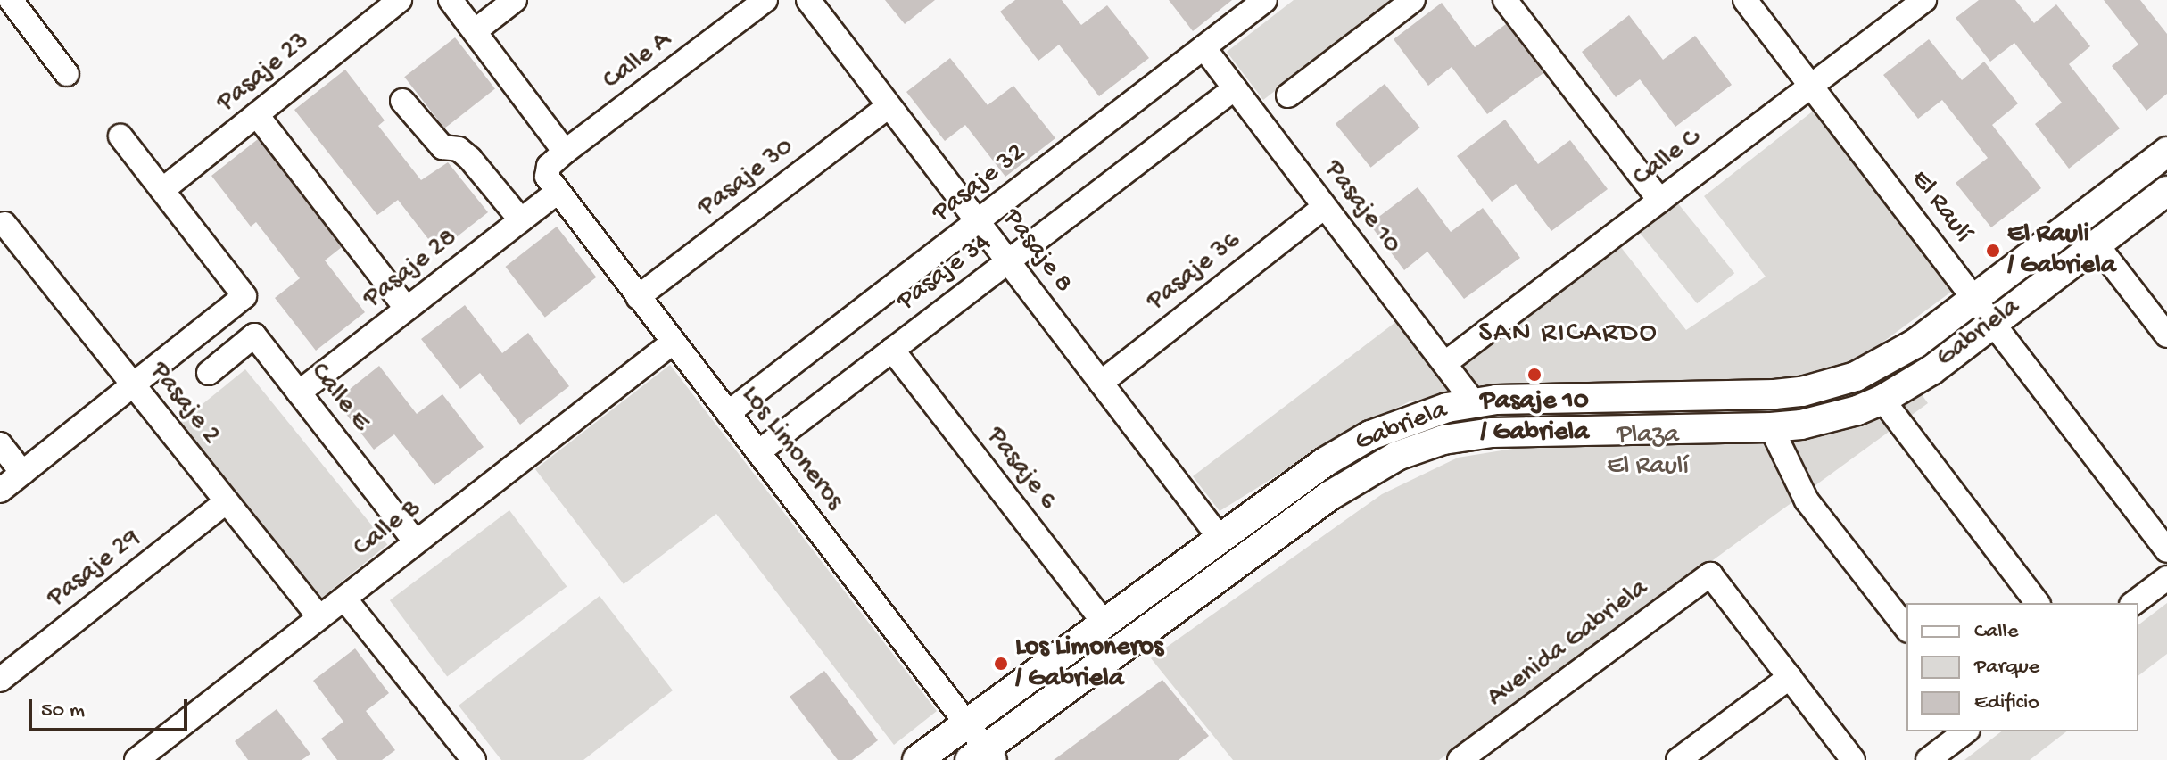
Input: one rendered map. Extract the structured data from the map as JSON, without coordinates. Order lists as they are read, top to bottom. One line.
{"streets":{"street":["Calle A","Pasaje 23","Calle C","Pasaje 30","Pasaje 32","El Raulí","Pasaje 10","Pasaje 8","Pasaje 28","Pasaje 36","Pasaje 34","Gabriela","Calle E","Pasaje 2","Los Limoneros","Pasaje 6","Calle B","Pasaje 29","Avenida Gabriela"]},"crossings":[["Calle A","Pasaje 28"],["Calle A","Los Limoneros"],["Calle C","El Raulí"],["Calle C","Pasaje 10"],["Pasaje 30","Pasaje 8"],["Pasaje 30","Los Limoneros"],["Pasaje 32","Pasaje 10"],["Pasaje 32","Pasaje 8"],["Pasaje 32","Los Limoneros"],["El Raulí","Gabriela"],["Pasaje 10","Pasaje 36"],["Pasaje 10","Pasaje 34"],["Pasaje 10","Gabriela"],["Pasaje 8","Pasaje 36"],["Pasaje 8","Pasaje 34"],["Pasaje 8","Gabriela"],["Pasaje 28","Calle E"],["Pasaje 28","Los Limoneros"],["Pasaje 34","Los Limoneros"],["Pasaje 34","Pasaje 6"],["Gabriela","Los Limoneros"],["Gabriela","Pasaje 6"],["Calle E","Calle B"],["Pasaje 2","Calle B"],["Pasaje 2","Pasaje 29"],["Los Limoneros","Calle B"]],"districts":["SAN RICARDO"],"parks":["Plaza El Raulí"],"places":["El Rauli / Gabriela","Pasaje 10 / Gabriela","Los Limoneros / Gabriela"],"legend":["Calle","Parque","Edificio"],"scale_bar":"50 m"}
